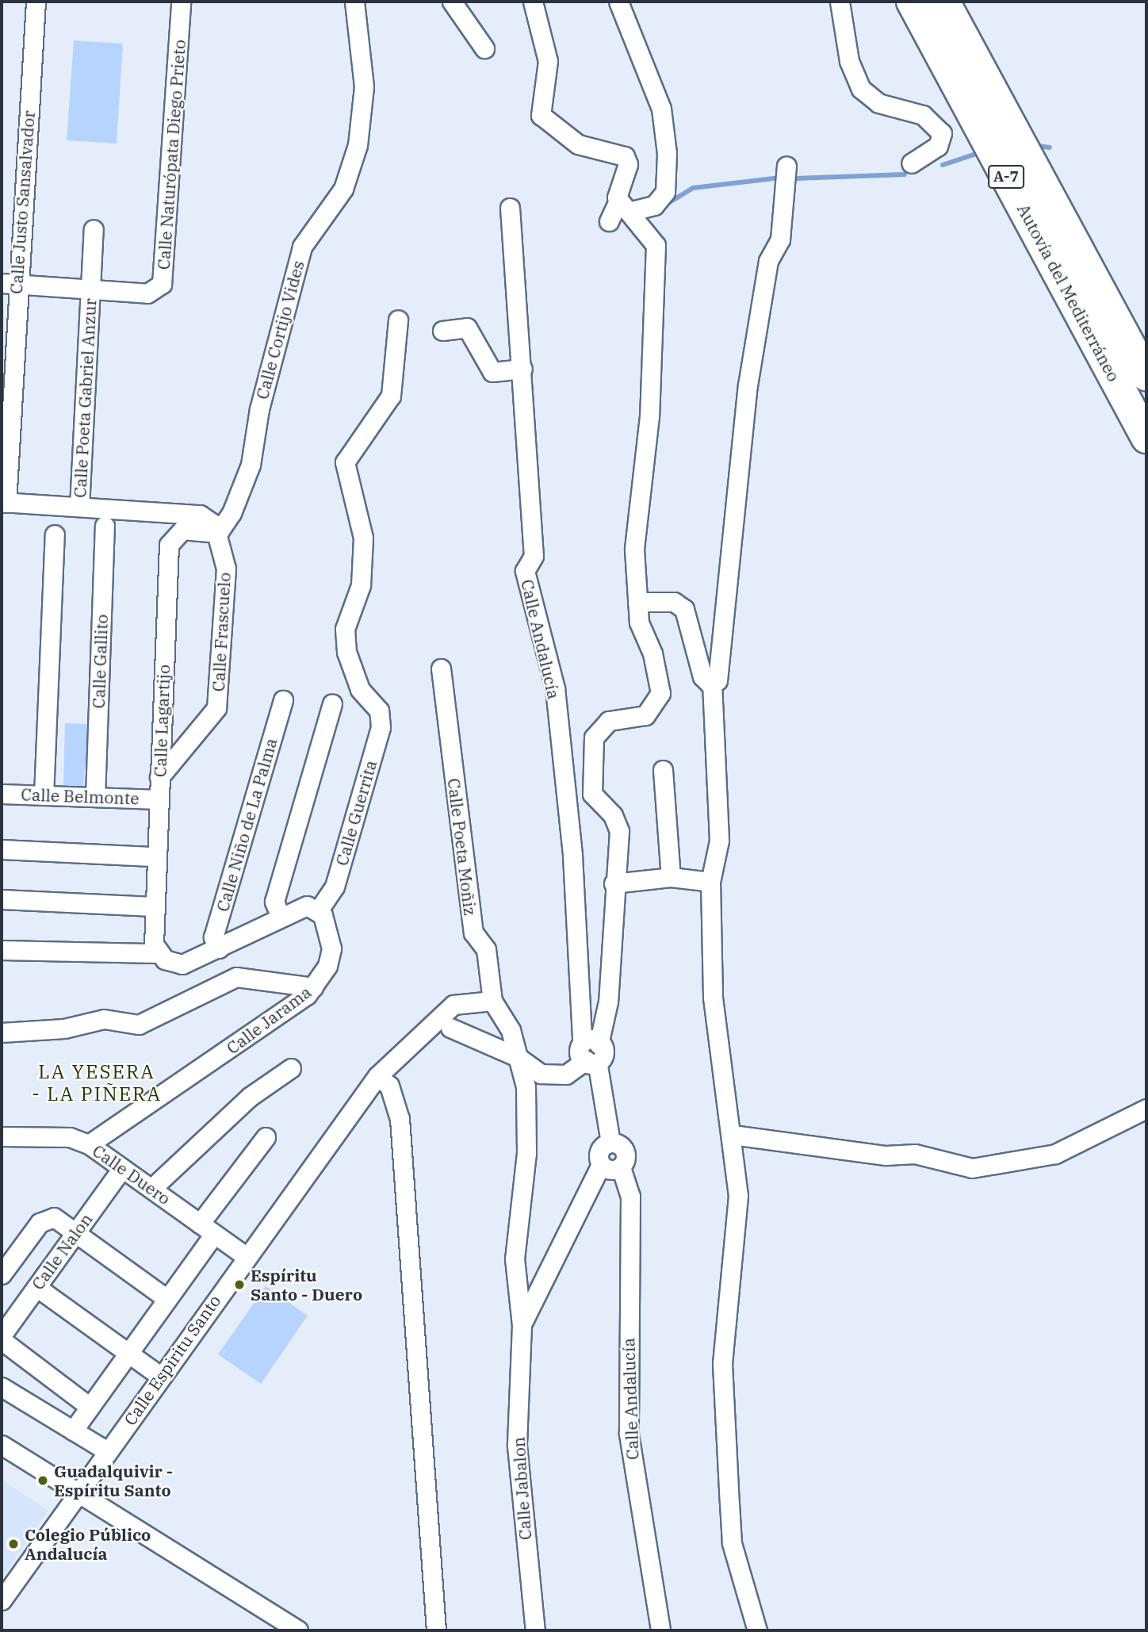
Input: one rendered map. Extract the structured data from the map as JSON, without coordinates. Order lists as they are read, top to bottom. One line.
{"streets":{"highway":["A-7","Autovía del Mediterráneo"],"street":["Calle Naturópata Diego Prieto","Calle Justo Sansalvador","Calle Cortijo Vides","Calle Poeta Gabriel Anzur","Calle Frascuelo","Calle Andalucía","Calle Gallito","Calle Lagartijo","Calle Belmonte","Calle Guerrita","Calle Niño de La Palma","Calle Poeta Moñiz","Calle Jarama","Calle Duero","Calle Nalon","Calle Espiritu Santo","Calle Jabalon"]},"crossings":[["Calle Naturópata Diego Prieto","Calle Poeta Gabriel Anzur"],["Calle Cortijo Vides","Calle Frascuelo"],["Calle Cortijo Vides","Calle Lagartijo"],["Calle Frascuelo","Calle Lagartijo"],["Calle Gallito","Calle Belmonte"],["Calle Lagartijo","Calle Belmonte"],["Calle Guerrita","Calle Jarama"],["Calle Poeta Moñiz","Calle Espiritu Santo"],["Calle Poeta Moñiz","Calle Jabalon"],["Calle Jarama","Calle Duero"],["Calle Duero","Calle Nalon"],["Calle Duero","Calle Espiritu Santo"]],"districts":["LA YESERA - LA PIÑERA"],"places":["Espíritu Santo - Duero","Guadalquivir - Espíritu Santo","Colegio Público Andalucía"]}
